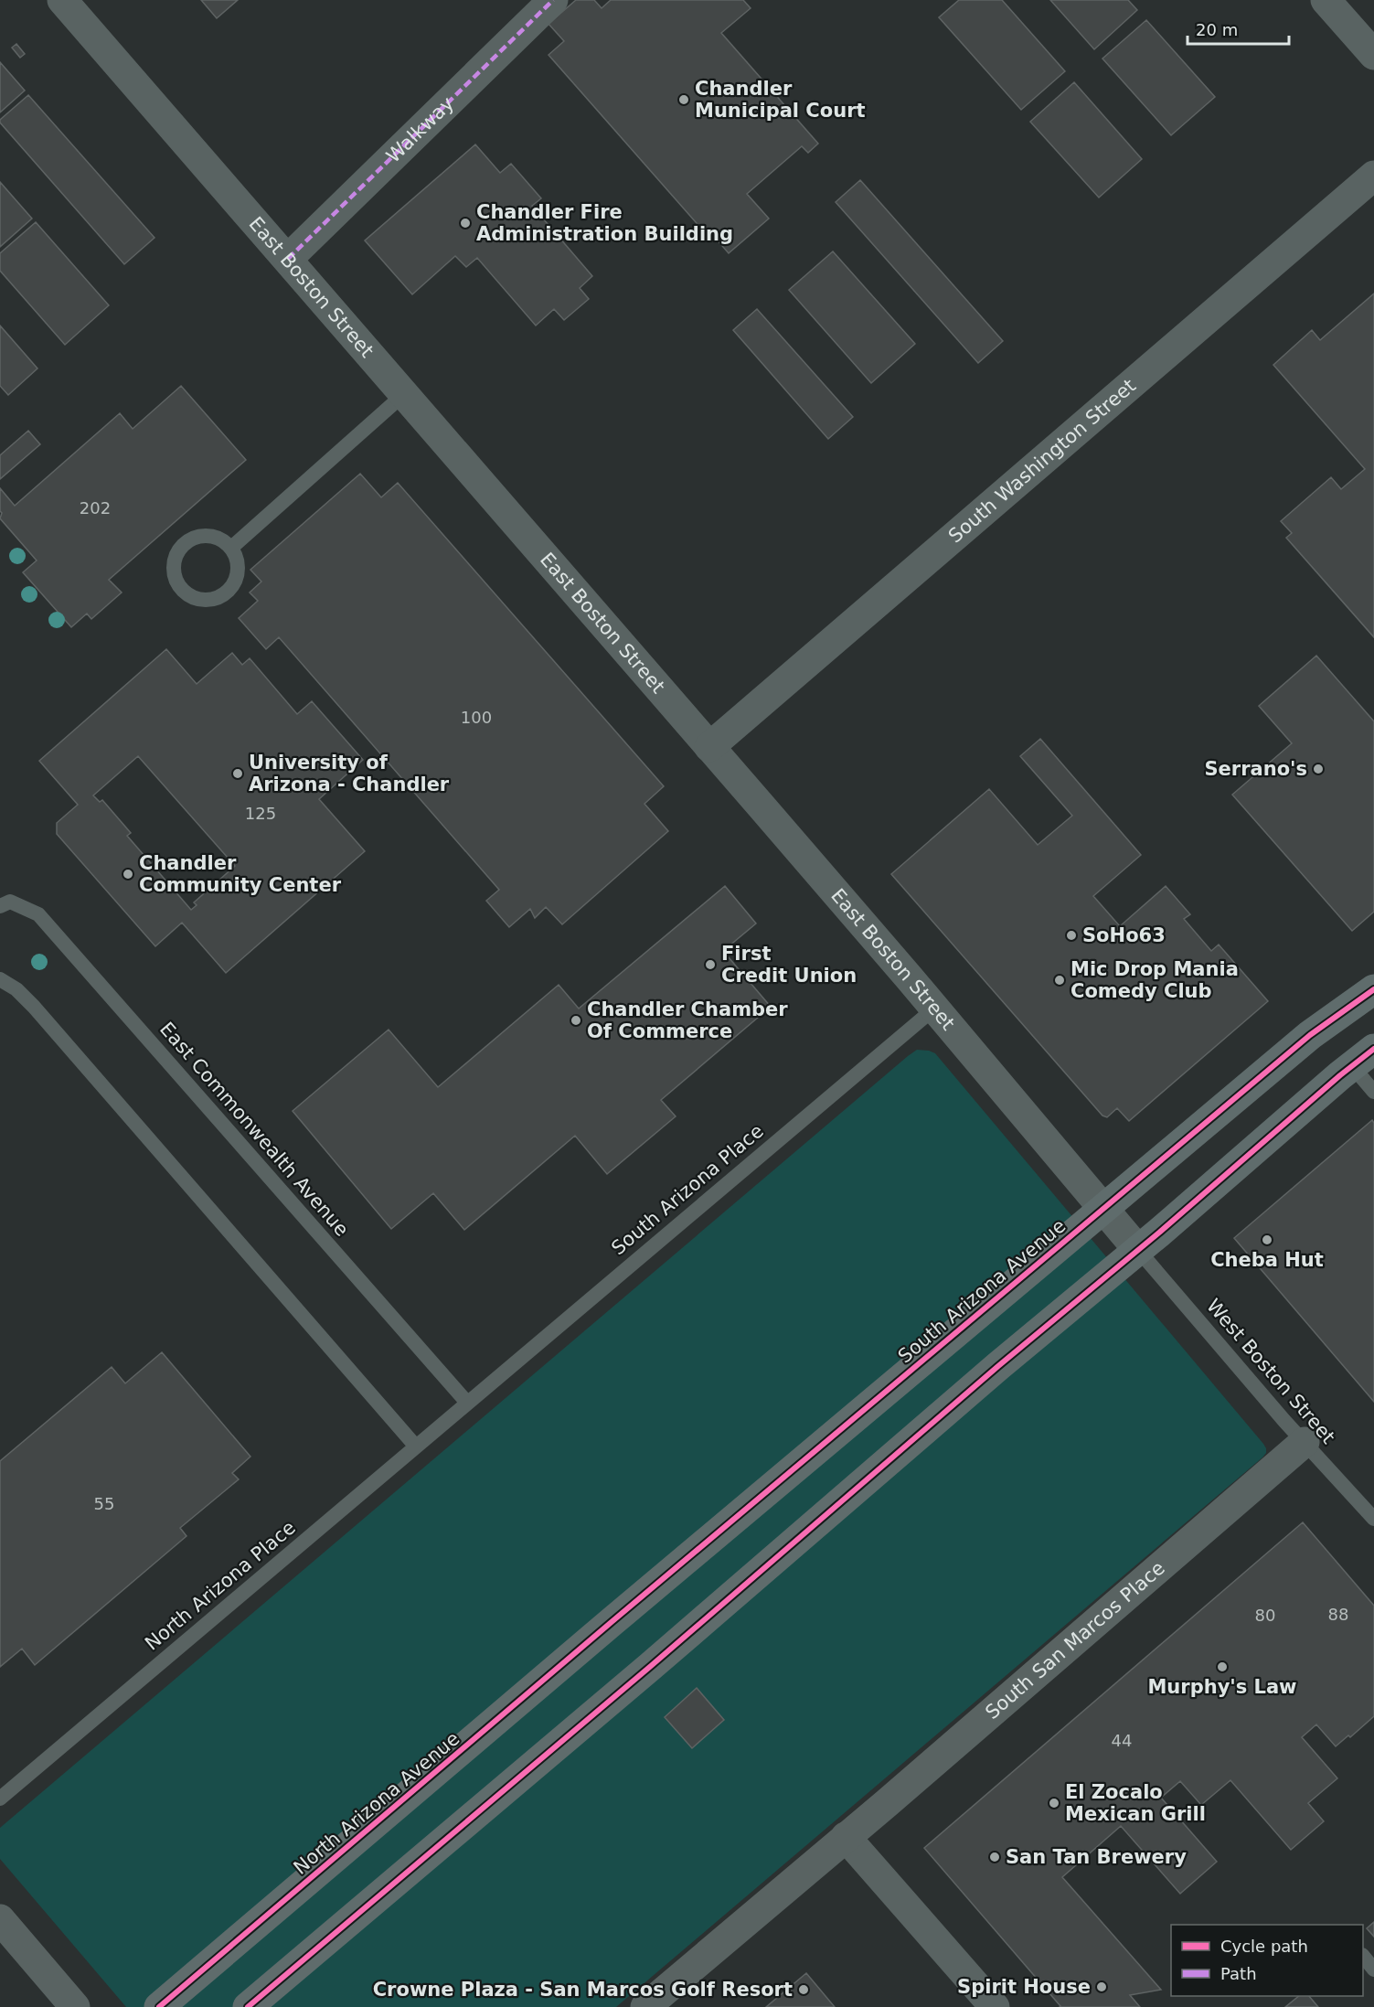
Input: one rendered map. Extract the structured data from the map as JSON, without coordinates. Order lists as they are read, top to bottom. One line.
{"streets":{"main road":["South Arizona Avenue","North Arizona Avenue"],"street":["Walkway","East Boston Street","South Washington Street","South San Marcos Place"],"lane":["East Commonwealth Avenue","South Arizona Place","West Boston Street","North Arizona Place"]},"crossings":[["Walkway","East Boston Street"],["East Boston Street","South Washington Street"],["East Boston Street","South Arizona Place"],["East Boston Street","South Arizona Avenue"],["East Boston Street","West Boston Street"],["East Commonwealth Avenue","South Arizona Place"],["East Commonwealth Avenue","North Arizona Place"],["South Arizona Place","North Arizona Place"],["South Arizona Avenue","North Arizona Avenue"],["West Boston Street","South San Marcos Place"]],"places":["Chandler Municipal Court","Chandler Fire Administration Building","Serrano's","University of Arizona - Chandler","Chandler Community Center","SoHo63","First Credit Union","Mic Drop Mania Comedy Club","Chandler Chamber Of Commerce","Cheba Hut","Murphy's Law","El Zocalo Mexican Grill","San Tan Brewery","Spirit House","Crowne Plaza - San Marcos Golf Resort"],"house_numbers":["202","100","125","55","88","80","44"],"legend":["Cycle path","Path"],"scale_bar":"20 m"}
